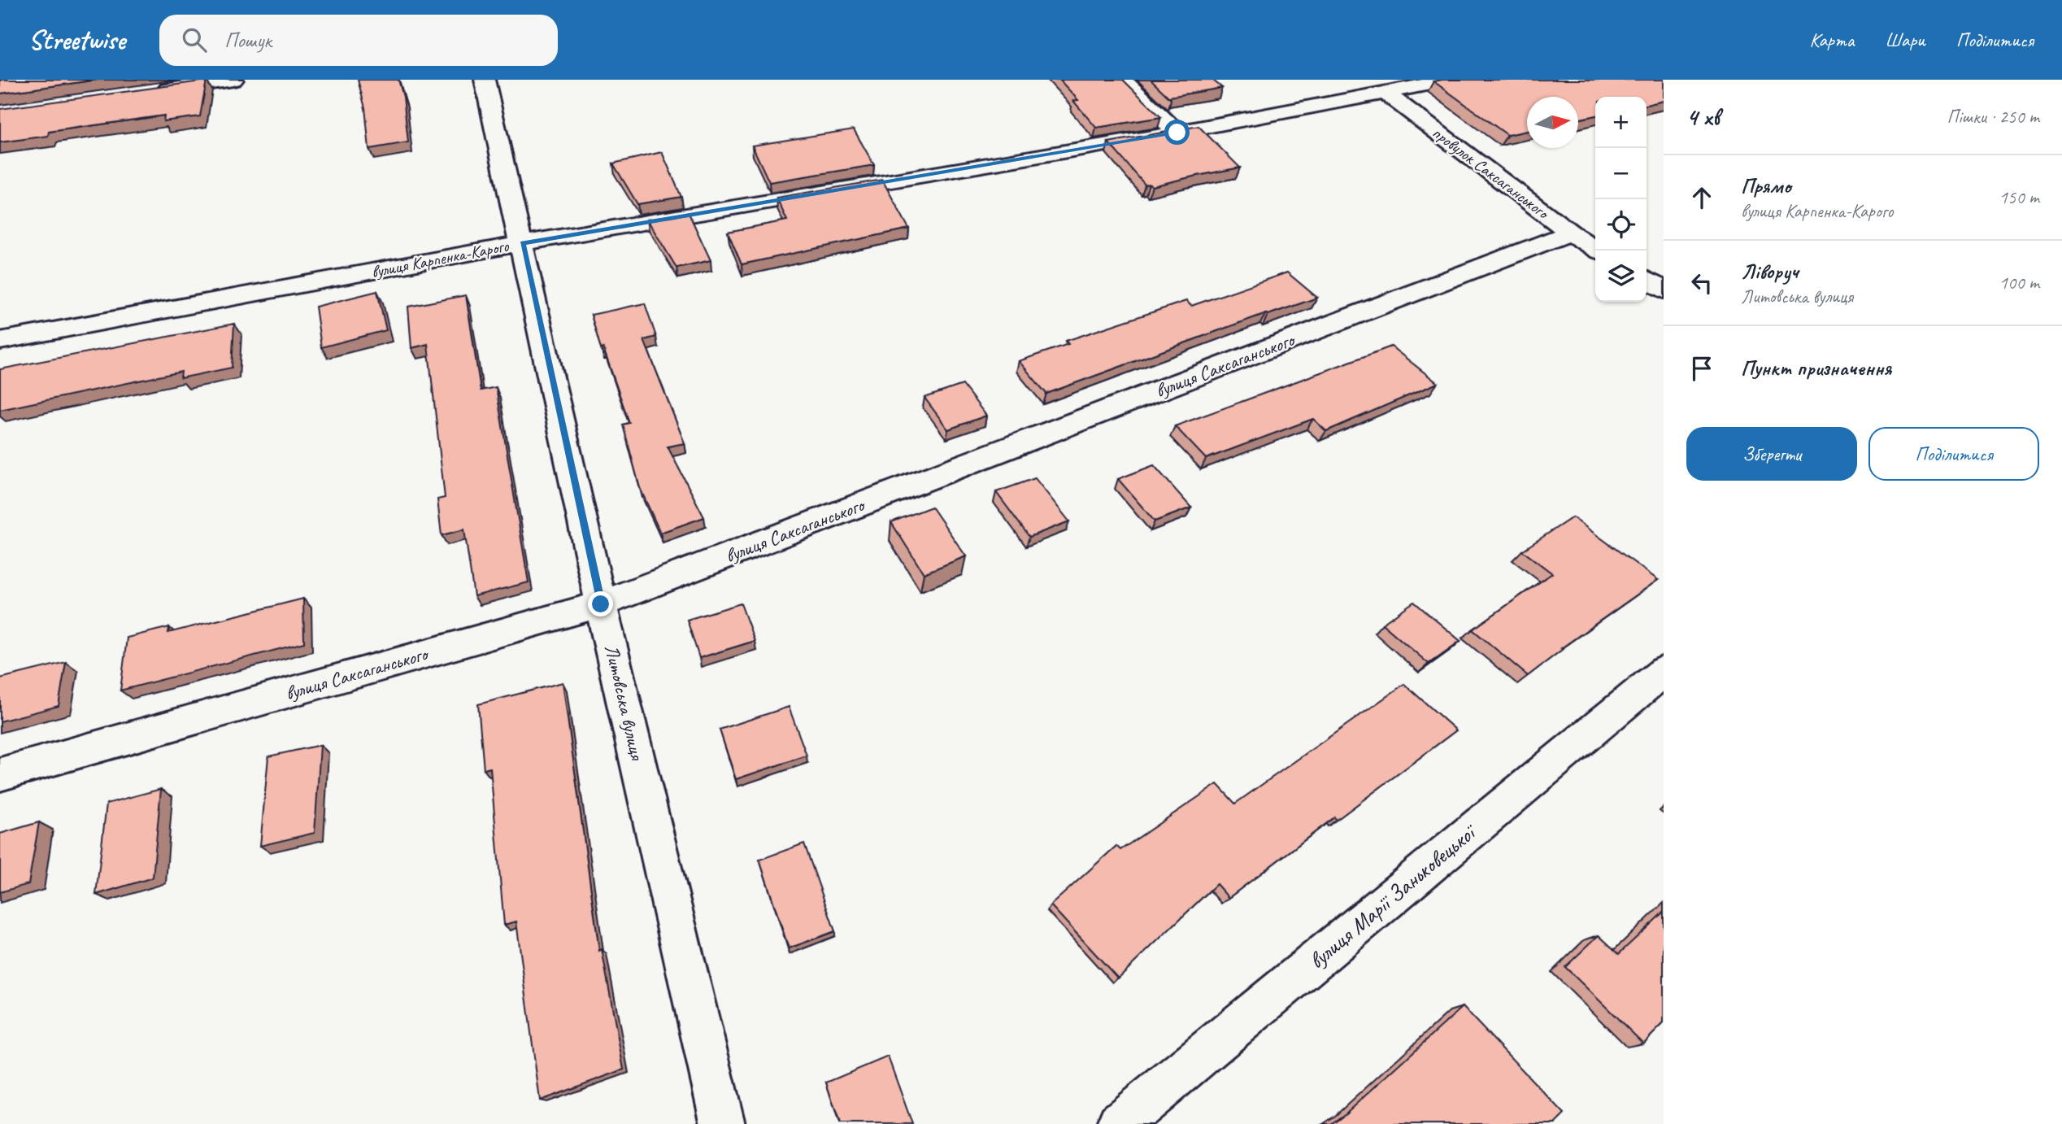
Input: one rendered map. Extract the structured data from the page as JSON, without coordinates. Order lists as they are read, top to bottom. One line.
{"streets":{"street":["провулок Саксаганського","вулиця Карпенка-Карого","вулиця Саксаганського","Литовська вулиця","вулиця Марії Заньковецької"]},"crossings":[["провулок Саксаганського","вулиця Карпенка-Карого"],["провулок Саксаганського","вулиця Саксаганського"],["вулиця Карпенка-Карого","Литовська вулиця"],["вулиця Саксаганського","Литовська вулиця"]],"north":"right","page":{"header":"Streetwise","search":"Пошук","nav":["Карта","Шари","Поділитися"],"heading":["4 хв","Пішки · 250 m"],"map_buttons":["+","−"],"list":[["Прямо","вулиця Карпенка-Карого","150 m"],["Ліворуч","Литовська вулиця","100 m"],"Пункт призначення"],"buttons":["Зберегти","Поділитися"]}}
